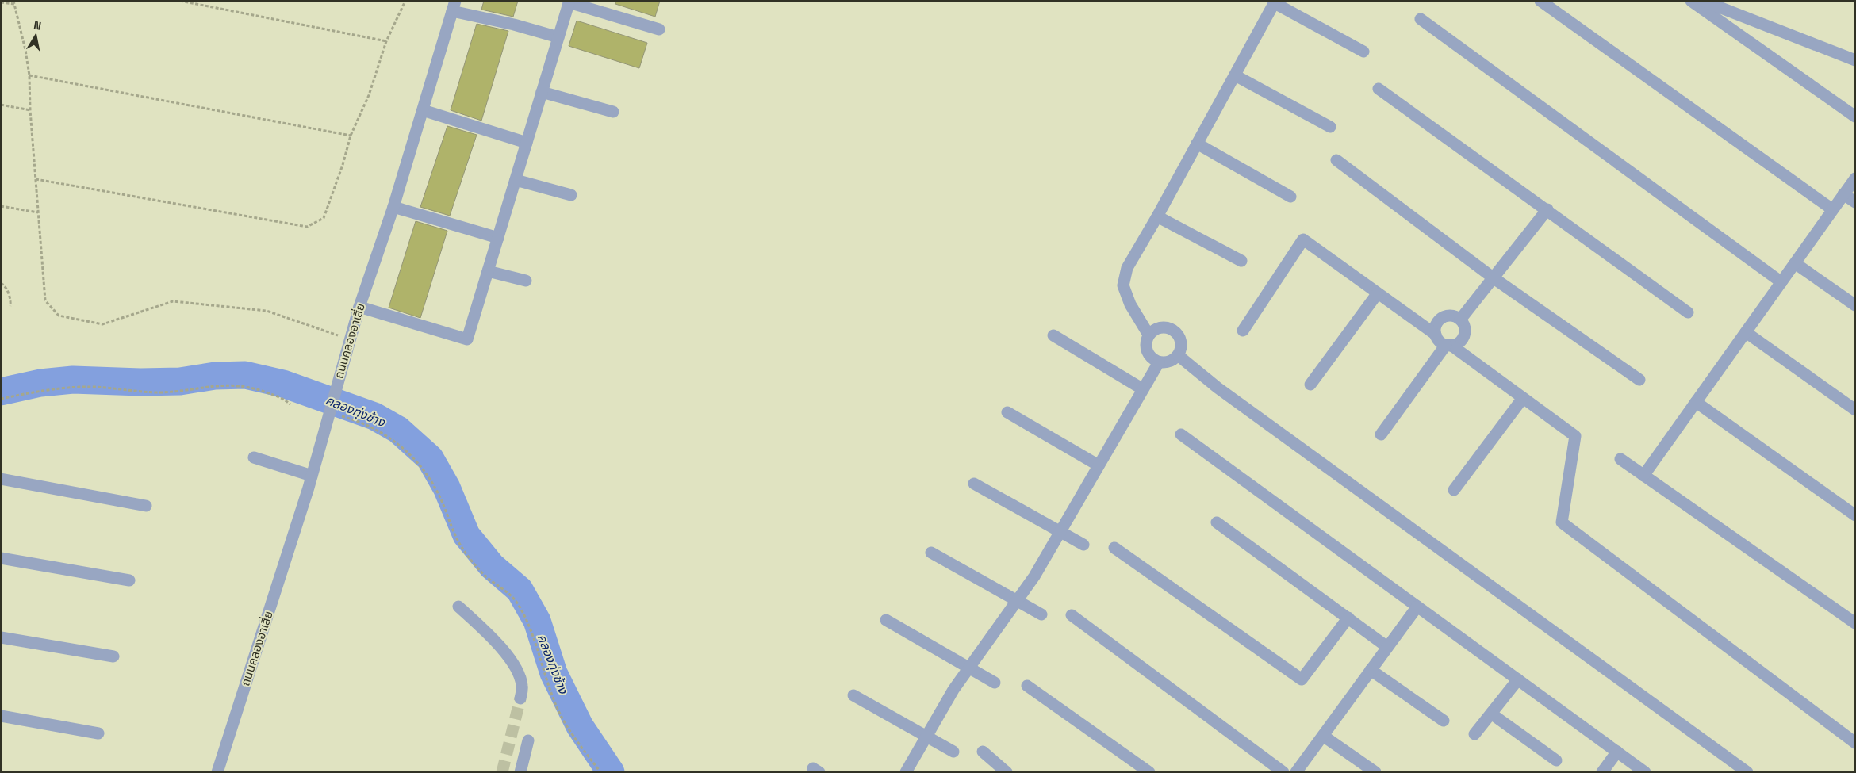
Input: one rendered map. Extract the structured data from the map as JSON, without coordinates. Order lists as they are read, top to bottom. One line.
{"streets":{"street":["ถนนคลองอาเสี่ย"]},"water":["คลองทุ่งช้าง"],"north":"top"}
